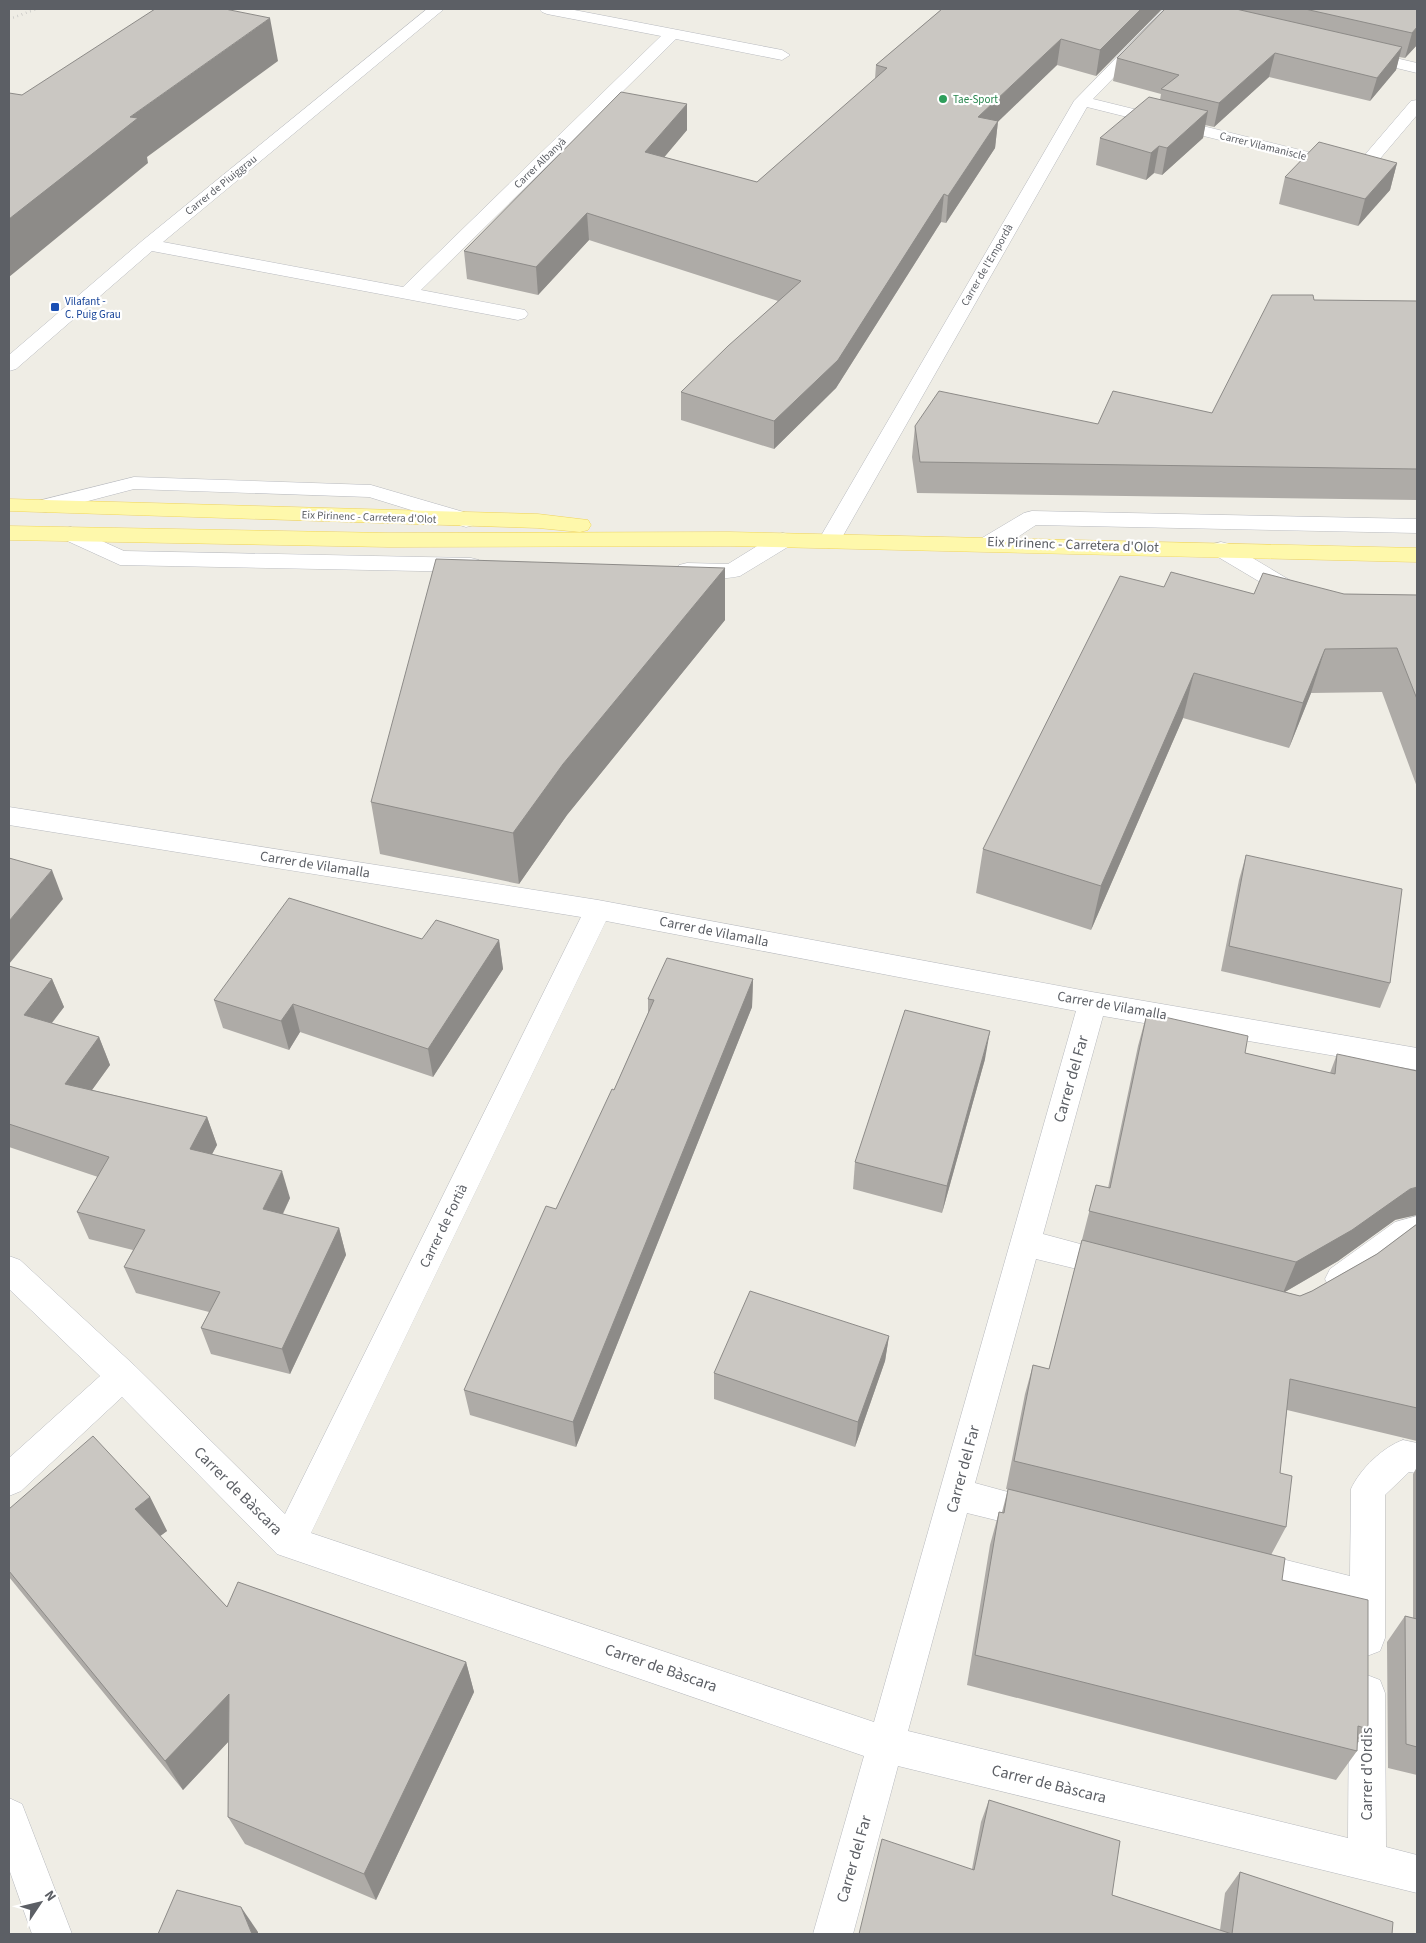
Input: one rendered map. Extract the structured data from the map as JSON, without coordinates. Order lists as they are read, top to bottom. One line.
{"streets":{"main road":["Eix Pirinenc - Carretera d'Olot"],"street":["Carrer Vilamaniscle","Carrer Albanyà","Carrer de Piuiggrau","Carrer de l'Empordà","Carrer de Vilamalla","Carrer del Far","Carrer de Fortià","Carrer de Bàscara","Carrer d'Ordis"]},"crossings":[["Carrer Vilamaniscle","Carrer de l'Empordà"],["Carrer de l'Empordà","Eix Pirinenc - Carretera d'Olot"],["Carrer de Vilamalla","Carrer del Far"],["Carrer de Vilamalla","Carrer de Fortià"],["Carrer del Far","Carrer de Bàscara"],["Carrer de Fortià","Carrer de Bàscara"],["Carrer de Bàscara","Carrer d'Ordis"]],"places":{"other":["Tae-Sport"],"transit":["Vilafant - C. Puig Grau"]},"north":"top right"}
